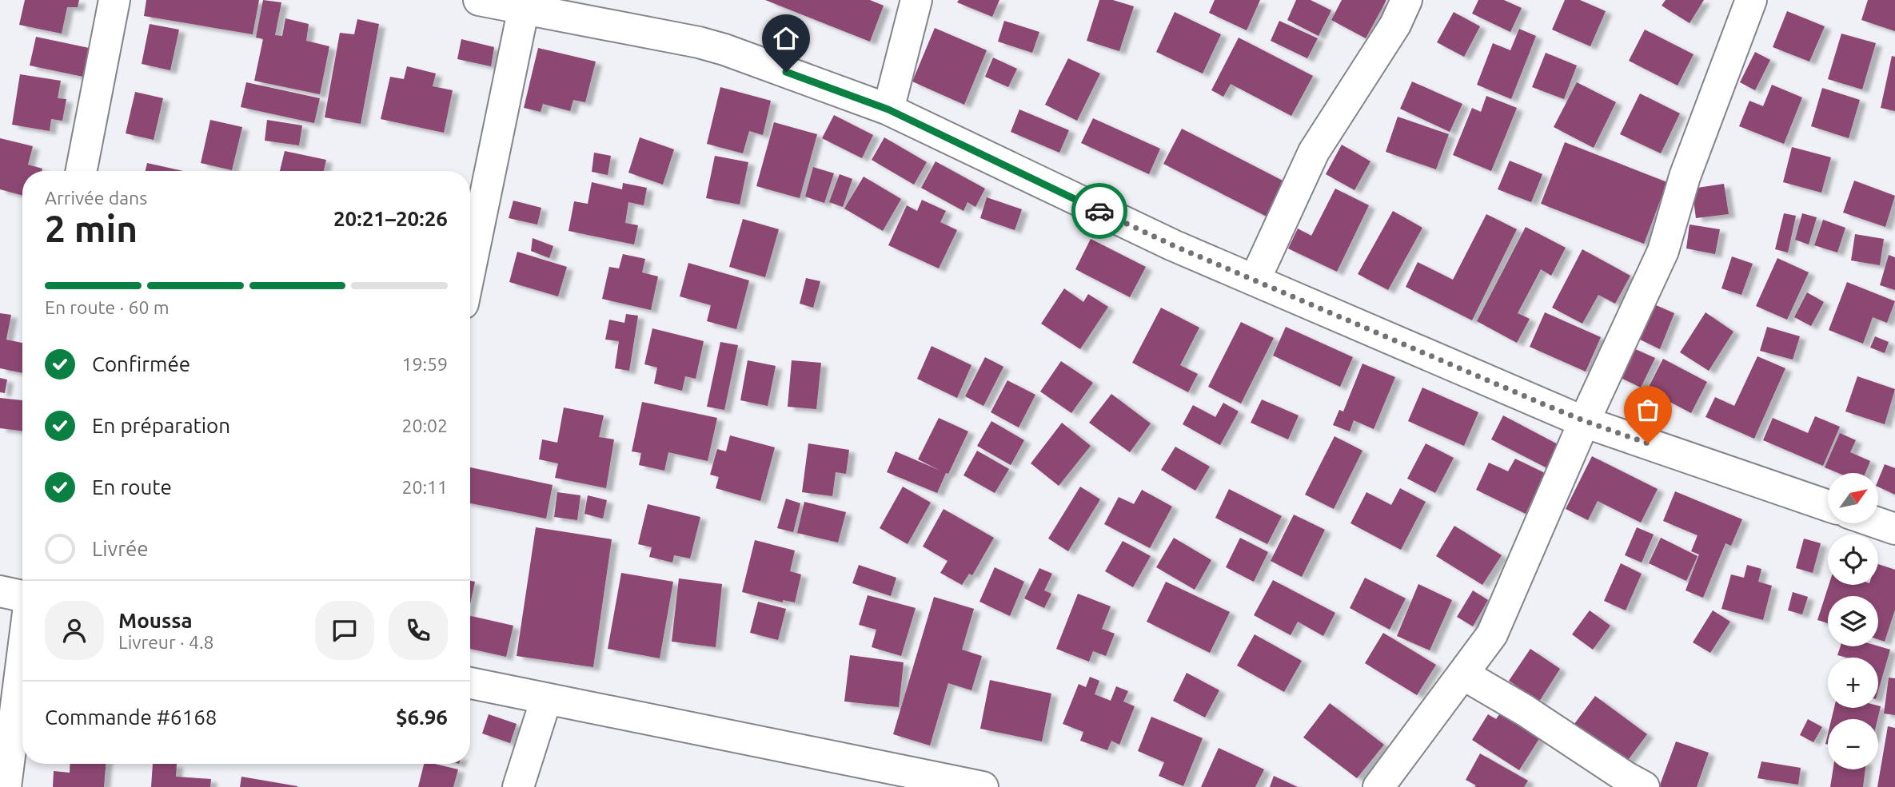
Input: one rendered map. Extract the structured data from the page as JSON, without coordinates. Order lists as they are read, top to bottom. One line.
{"north":"top right","page":{"heading":["2 min","Arrivée dans","20:21–20:26"],"panel":["Moussa","Livreur · 4.8","Commande #6168","$6.96"],"bar":"En route · 60 m","list":[["Confirmée","19:59"],["En préparation","20:02"],["En route","20:11"],"Livrée"],"map_buttons":["+","−"]}}
